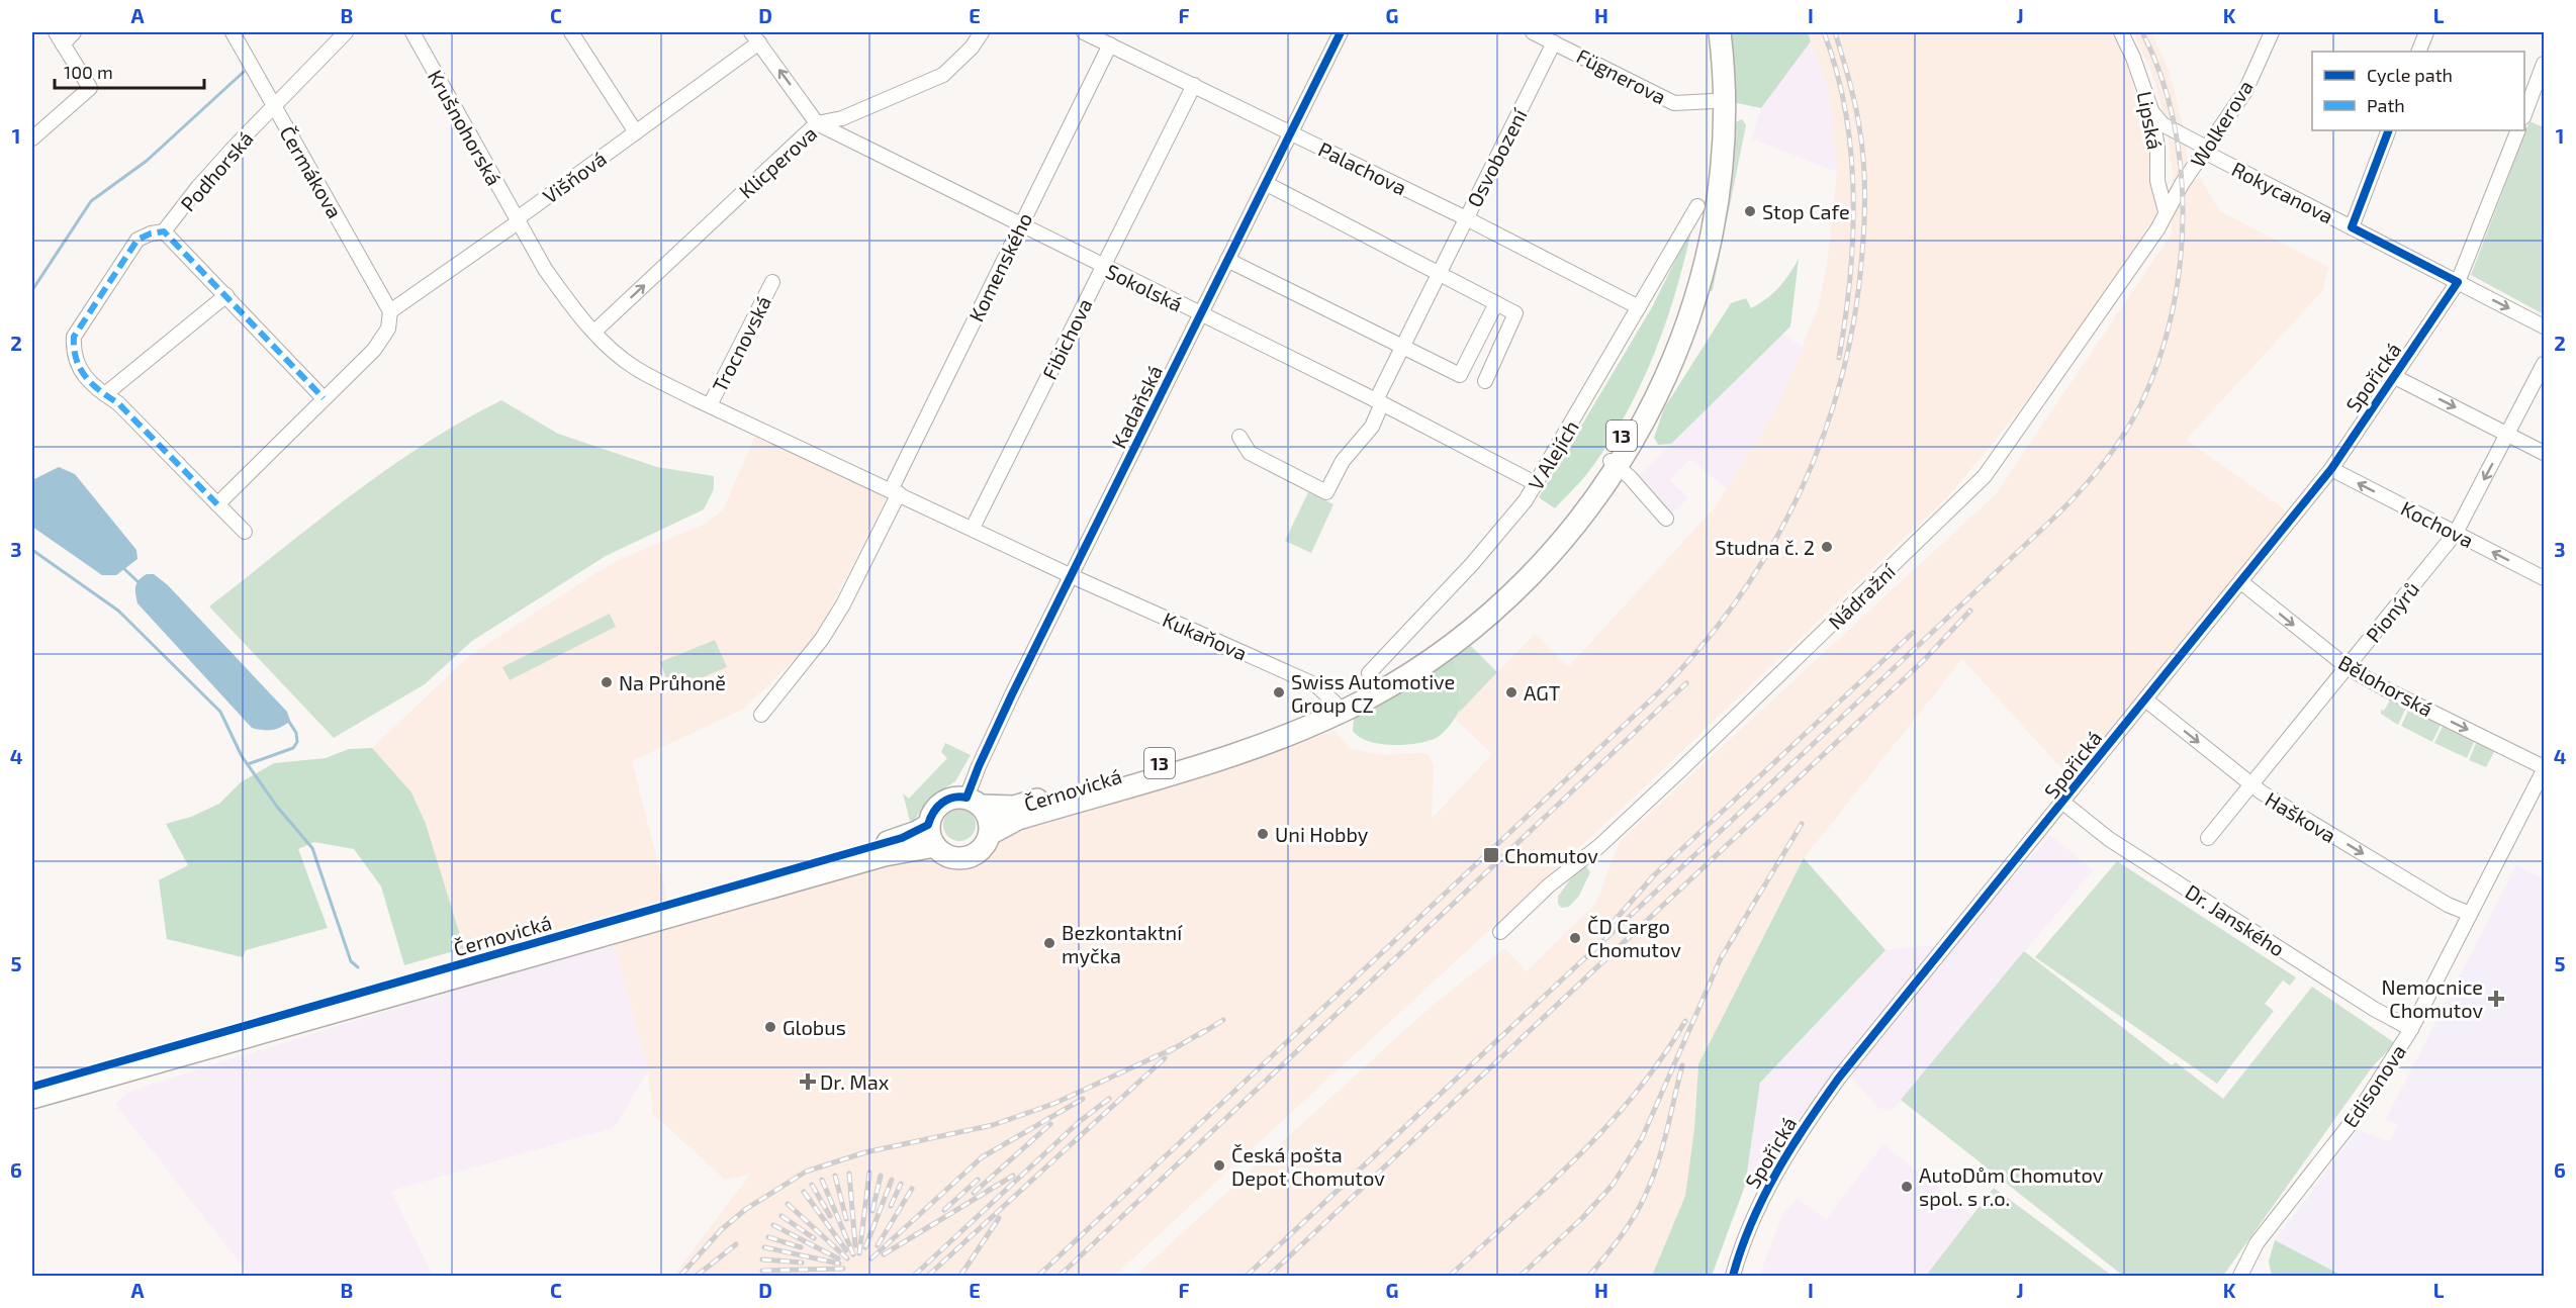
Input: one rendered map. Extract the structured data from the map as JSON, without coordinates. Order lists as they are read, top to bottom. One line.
{"streets":{"highway":["13","Černovická"],"street":["Fügnerova","Lipská","Wolkerova","Krušnohorská","Osvobození","Klicperova","Palachova","Podhorská","Čermákova","Višňová","Rokycanova","Komenského","Sokolská","Fibichova","Trocnovská","Spořická","Kadaňská","V Alejích","Kochova","Nádražní","Pionýrů","Kukaňova","Bělohorská","Haškova","Dr. Janského","Edisonova"]},"crossings":[["Fügnerova","Osvobození"],["Fügnerova","13"],["Lipská","Wolkerova"],["Lipská","Rokycanova"],["Lipská","Nádražní"],["Wolkerova","Rokycanova"],["Wolkerova","Nádražní"],["Krušnohorská","Višňová"],["Osvobození","Palachova"],["Osvobození","Sokolská"],["Klicperova","Sokolská"],["Palachova","Komenského"],["Palachova","Fibichova"],["Palachova","Kadaňská"],["Palachova","V Alejích"],["Podhorská","Čermákova"],["Čermákova","Višňová"],["Rokycanova","Spořická"],["Komenského","Sokolská"],["Sokolská","Fibichova"],["Sokolská","Kadaňská"],["Sokolská","V Alejích"],["Spořická","Kochova"],["Spořická","Bělohorská"],["Spořická","Haškova"],["Spořická","Dr. Janského"],["Kadaňská","Kukaňova"],["Kadaňská","Černovická"],["13","Kukaňova"],["13","Černovická"],["Kochova","Pionýrů"],["Pionýrů","Bělohorská"],["Pionýrů","Haškova"],["Kukaňova","Černovická"],["Bělohorská","Edisonova"],["Haškova","Edisonova"],["Dr. Janského","Edisonova"]],"one_way":["Klicperova","Bělohorská","Haškova"],"places":{"other":["Stop Cafe","Studna č. 2","Na Průhoně","Swiss Automotive Group CZ","AGT","Uni Hobby","ČD Cargo Chomutov","Bezkontaktní myčka","Globus","Česká pošta Depot Chomutov","AutoDům Chomutov spol. s r.o."],"transit":["Chomutov"],"health":["Nemocnice Chomutov","Dr. Max"]},"legend":["Cycle path","Path"],"scale_bar":"100 m","grid":{"columns":["A","B","C","D","E","F","G","H","I","J","K","L"],"rows":["1","2","3","4","5","6"]}}
